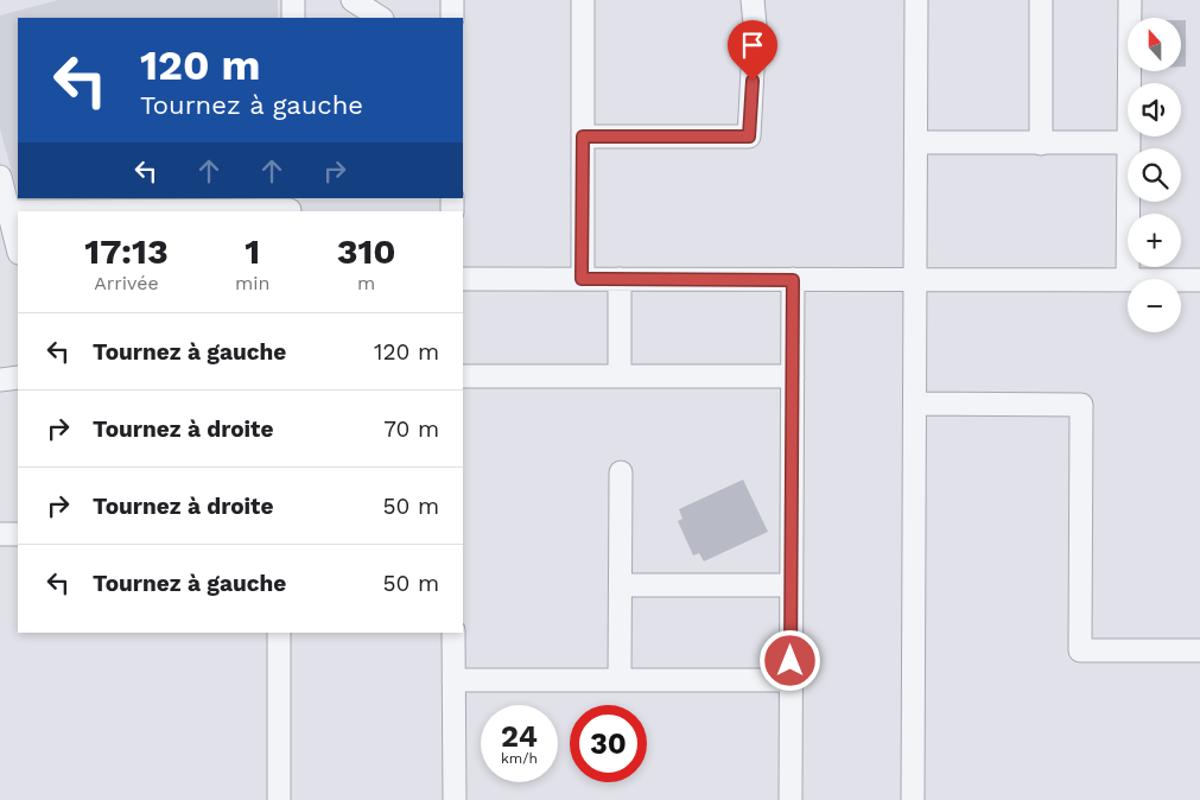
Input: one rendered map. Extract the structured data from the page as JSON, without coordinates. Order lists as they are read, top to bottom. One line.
{"north":"top","page":{"map_buttons":["+","−"],"turn":["120 m","Tournez à gauche"],"eta":["17:13","Arrivée","1","min","310","m"],"list":[{"name":"Tournez à gauche","value":"120 m"},{"name":"Tournez à droite","value":"70 m"},{"name":"Tournez à droite","value":"50 m"},{"name":"Tournez à gauche","value":"50 m"}],"speed":"24 km/h","limit":"30"}}
